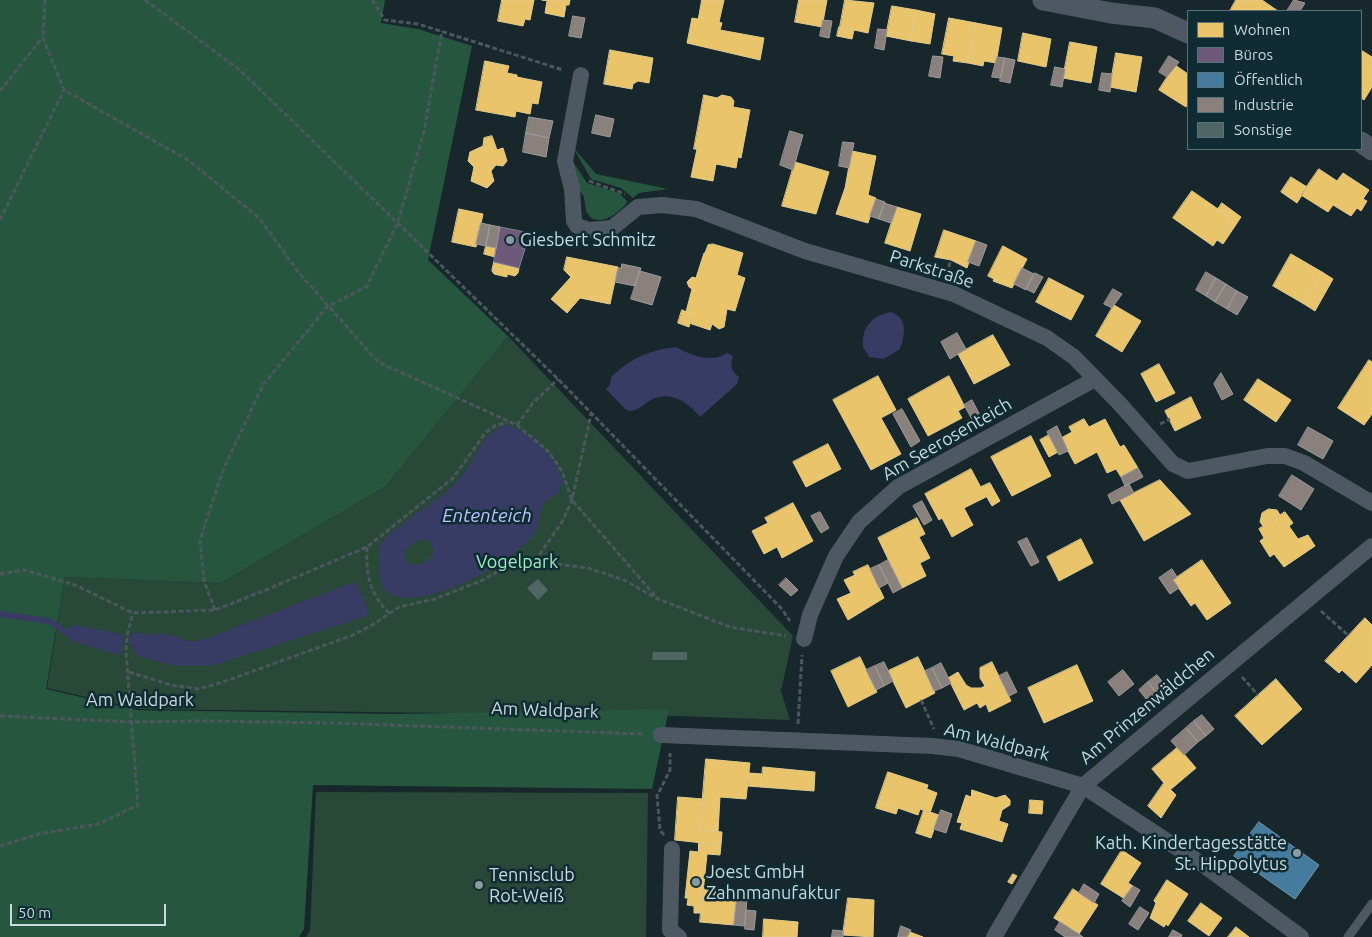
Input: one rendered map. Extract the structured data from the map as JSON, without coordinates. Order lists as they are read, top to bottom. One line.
{"streets":{"street":["Parkstraße","Am Seerosenteich","Am Waldpark","Am Prinzenwäldchen"]},"crossings":[["Parkstraße","Am Seerosenteich"],["Am Waldpark","Am Prinzenwäldchen"]],"water":["Ententeich"],"parks":["Vogelpark"],"places":["Giesbert Schmitz","Kath. Kindertagesstätte St. Hippolytus","Joest GmbH Zahnmanufaktur","Tennisclub Rot-Weiß"],"legend":["Wohnen","Büros","Öffentlich","Industrie","Sonstige"],"scale_bar":"50 m"}
